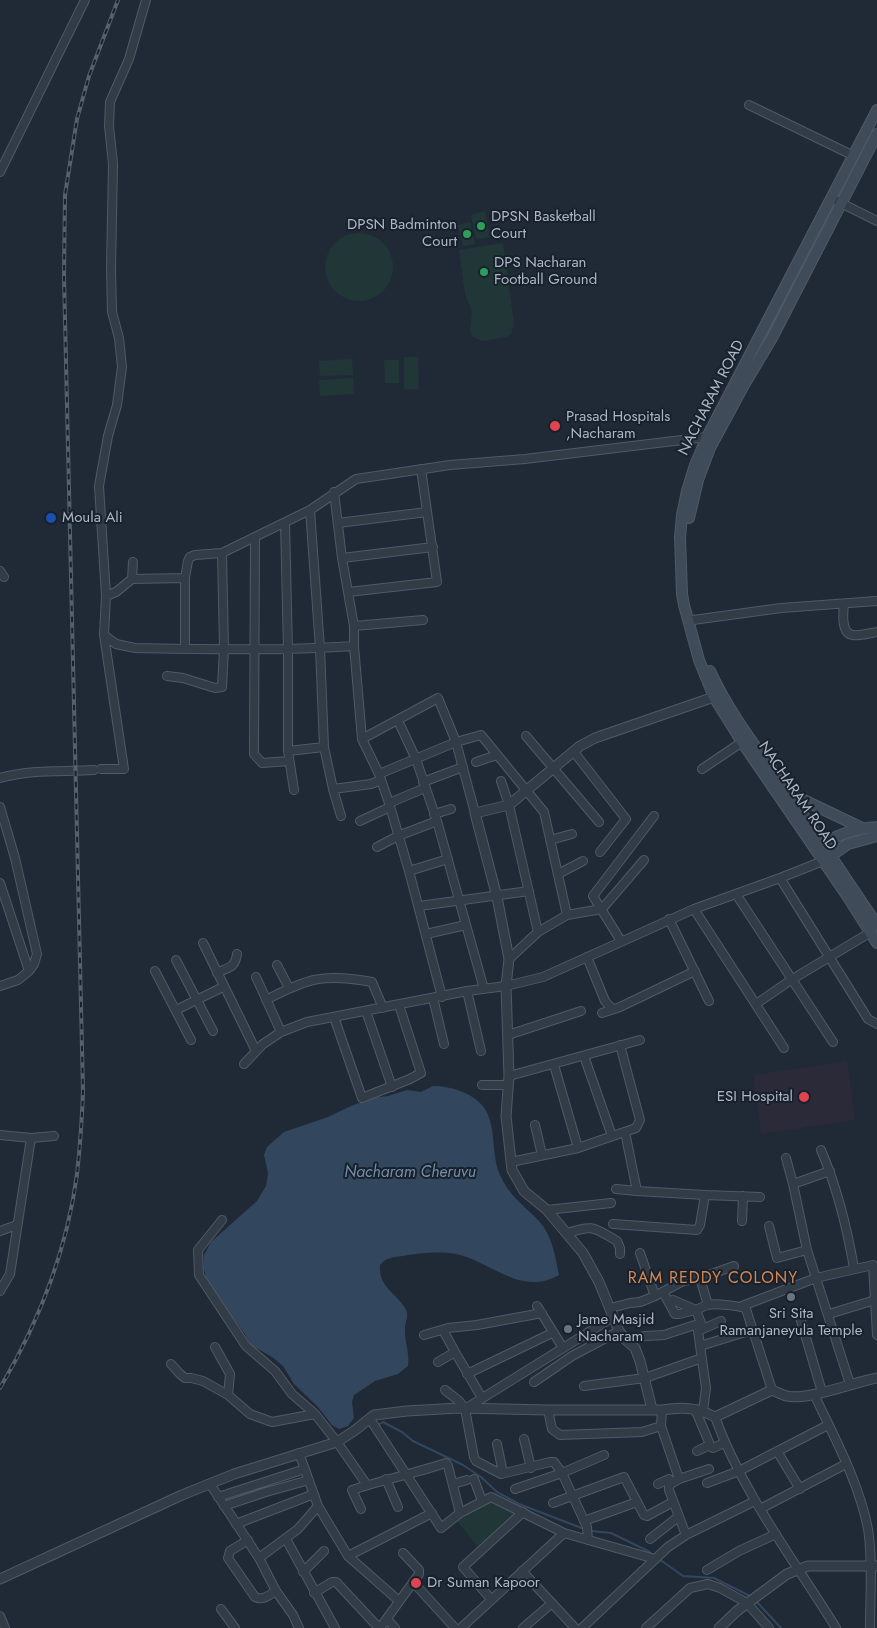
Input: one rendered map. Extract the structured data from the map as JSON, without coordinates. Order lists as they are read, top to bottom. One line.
{"streets":{"main road":["NACHARAM ROAD"]},"districts":["RAM REDDY COLONY"],"water":["Nacharam Cheruvu"],"places":["DPSN Basketball Court","DPSN Badminton Court","DPS Nacharan Football Ground","Prasad Hospitals ,Nacharam","Moula Ali","ESI Hospital","Sri Sita Ramanjaneyula Temple","Jame Masjid Nacharam","Dr Suman Kapoor"]}
